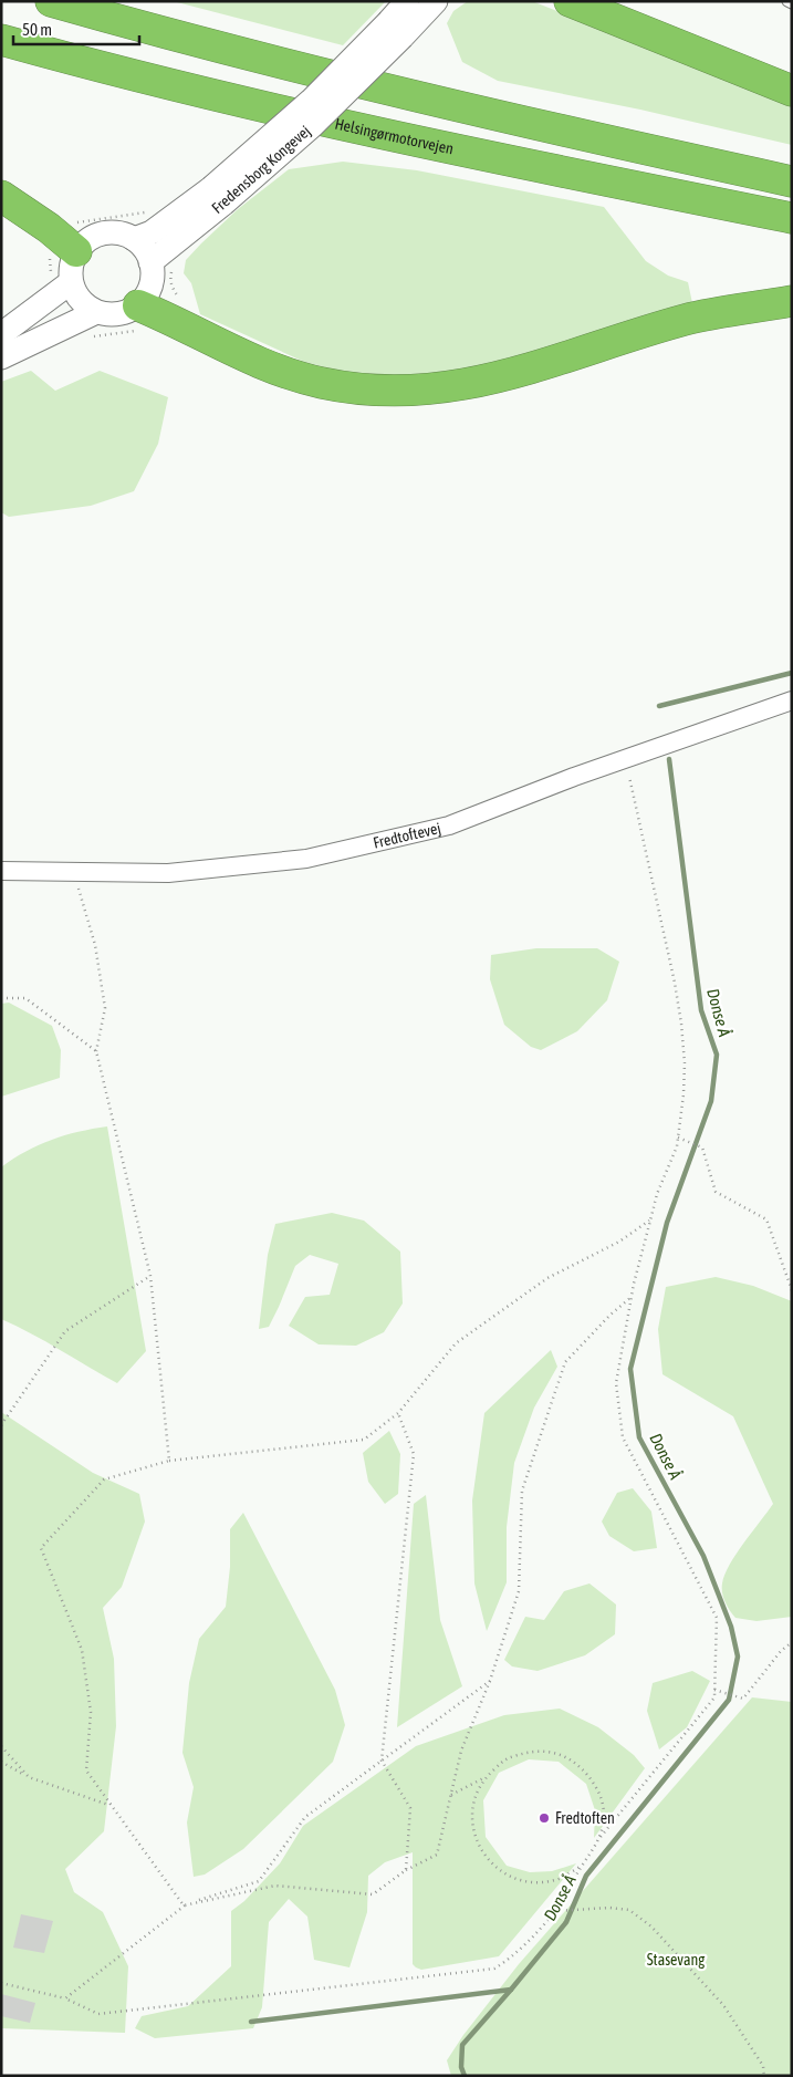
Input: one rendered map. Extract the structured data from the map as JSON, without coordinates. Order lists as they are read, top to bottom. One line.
{"streets":{"highway":["Helsingørmotorvejen"],"street":["Fredensborg Kongevej","Fredtoftevej"]},"water":["Donse Å"],"parks":["Stasevang"],"places":["Fredtoften"],"scale_bar":"50 m"}
